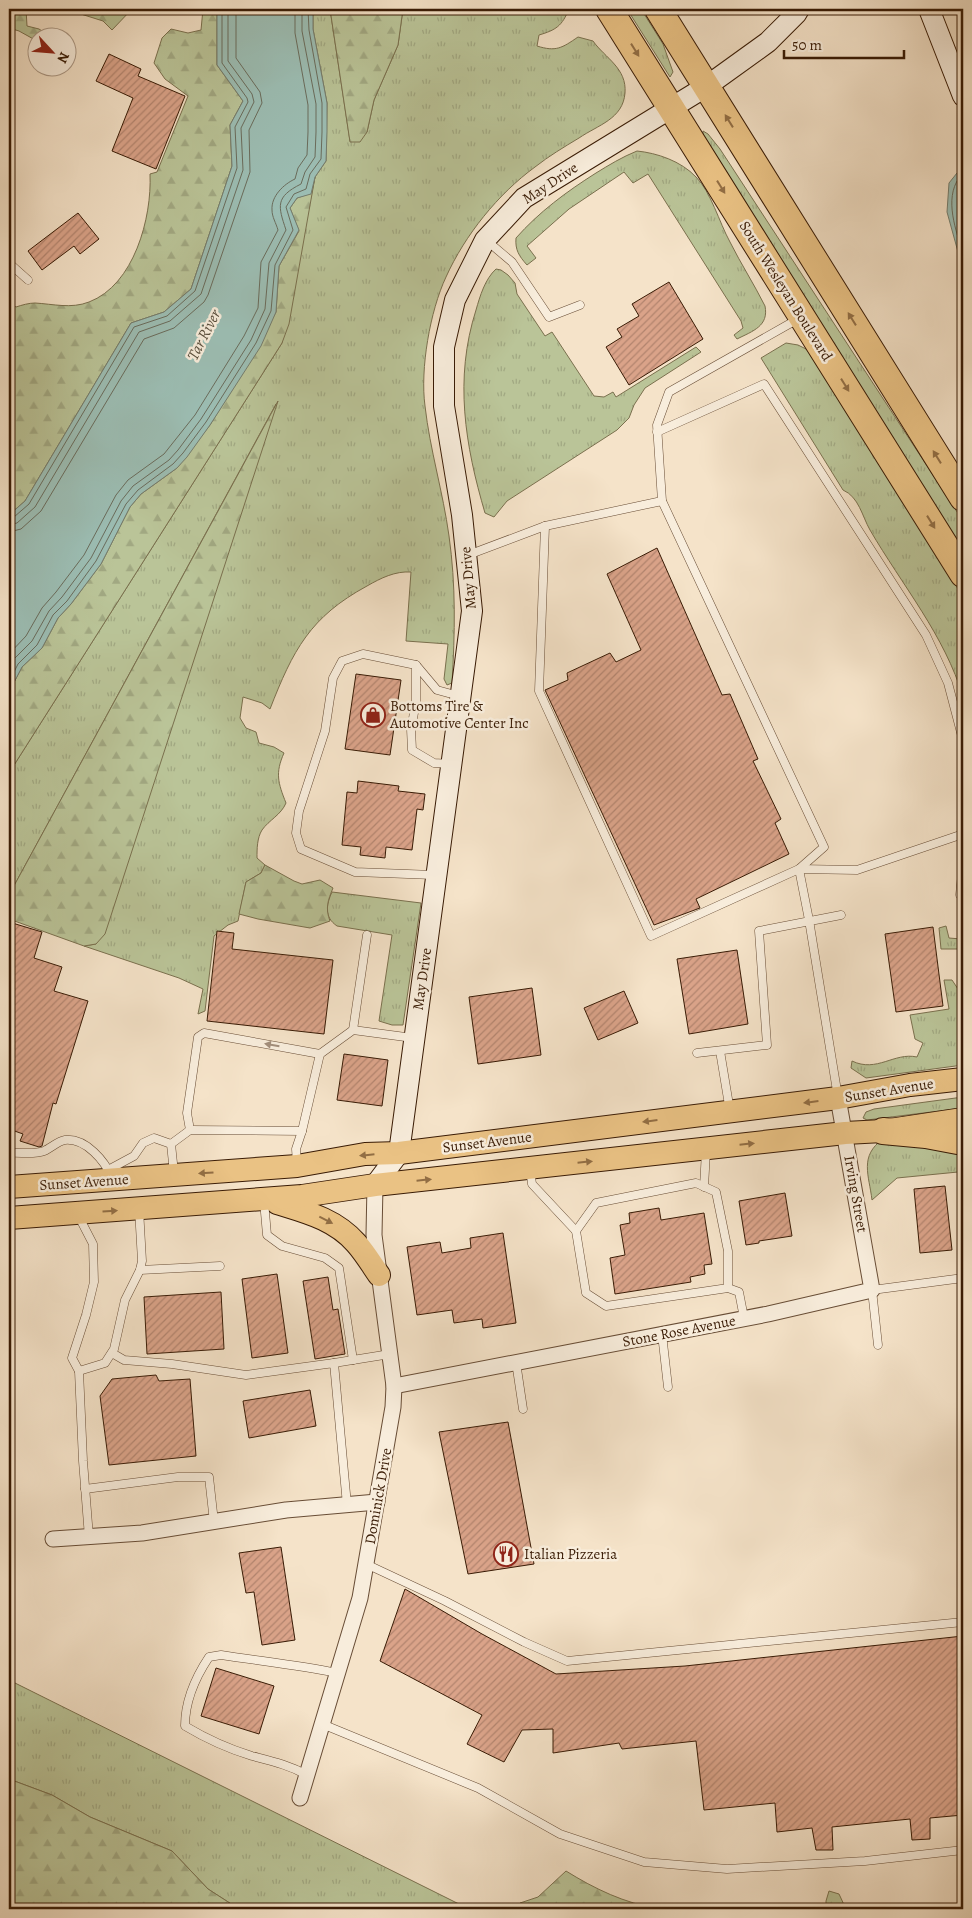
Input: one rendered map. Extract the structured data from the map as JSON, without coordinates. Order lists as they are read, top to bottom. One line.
{"streets":{"highway":["South Wesleyan Boulevard"],"main road":["May Drive","Sunset Avenue"],"street":["Irving Street","Stone Rose Avenue","Dominick Drive"]},"crossings":[["May Drive","South Wesleyan Boulevard"],["May Drive","Sunset Avenue"],["May Drive","Dominick Drive"],["Sunset Avenue","Irving Street"],["Sunset Avenue","Dominick Drive"],["Irving Street","Stone Rose Avenue"],["Stone Rose Avenue","Dominick Drive"]],"water":["Tar River"],"places":{"shop":["Bottoms Tire & Automotive Center Inc"],"restaurant":["Italian Pizzeria"]},"scale_bar":"50 m","north":"bottom right"}
